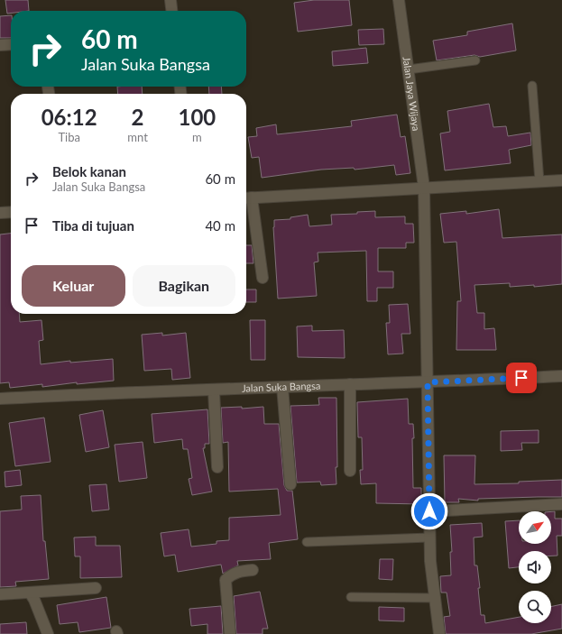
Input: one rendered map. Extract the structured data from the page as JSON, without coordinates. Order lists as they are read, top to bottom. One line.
{"streets":{"street":["Jalan Jaya Wijaya","Jalan Suka Bangsa"]},"crossings":[["Jalan Jaya Wijaya","Jalan Suka Bangsa"]],"north":"top right","page":{"turn":["60 m","Jalan Suka Bangsa"],"eta":["06:12","Tiba","2","mnt","100","m"],"list":[{"name":"Belok kanan","note":"Jalan Suka Bangsa","value":"60 m"},{"name":"Tiba di tujuan","value":"40 m"}],"buttons":["Keluar","Bagikan"]}}
